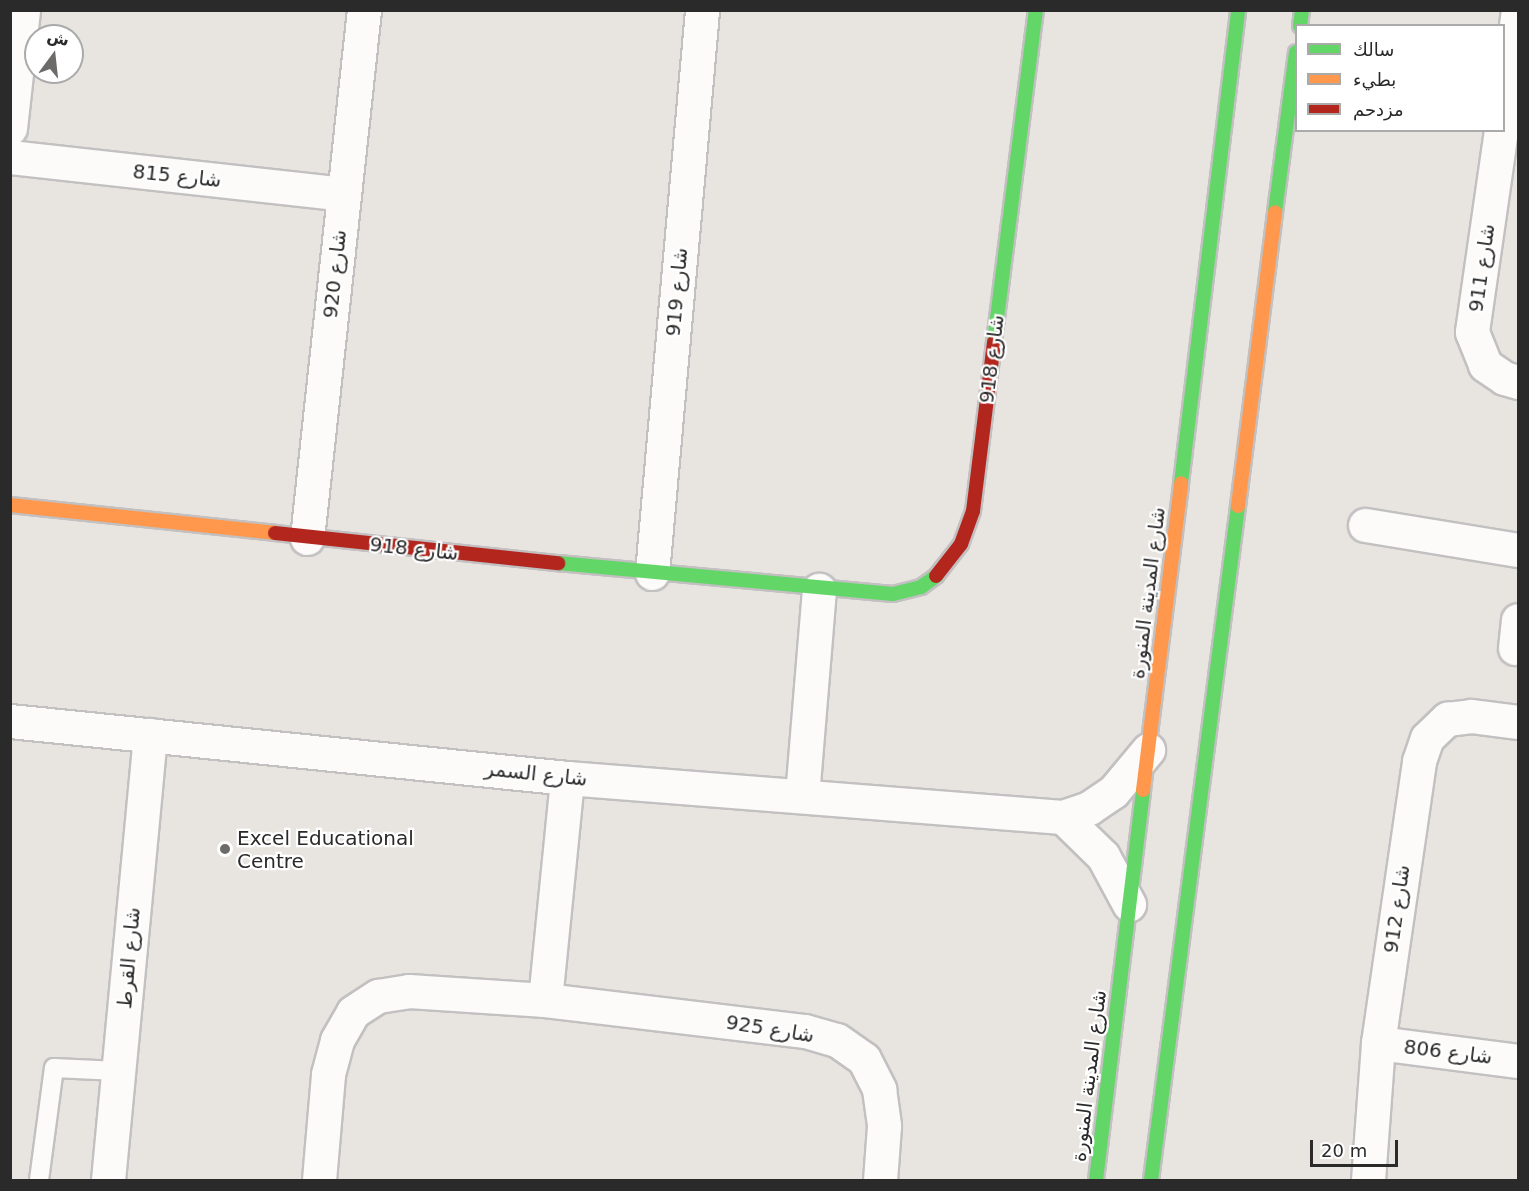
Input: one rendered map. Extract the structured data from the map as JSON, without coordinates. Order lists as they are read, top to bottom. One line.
{"streets":{"street":["شارع 815","شارع 911","شارع 920","شارع 919","شارع 918","شارع المدينة المنورة","شارع السمر","شارع 912","شارع القرط","شارع 925","شارع 806"]},"crossings":[["شارع 815","شارع 920"],["شارع 920","شارع 918"],["شارع 919","شارع 918"],["شارع المدينة المنورة","شارع السمر"],["شارع السمر","شارع القرط"],["شارع 912","شارع 806"]],"places":["Excel Educational Centre"],"legend":["سالك","بطيء","مزدحم"],"scale_bar":"20 m","north":"top"}
